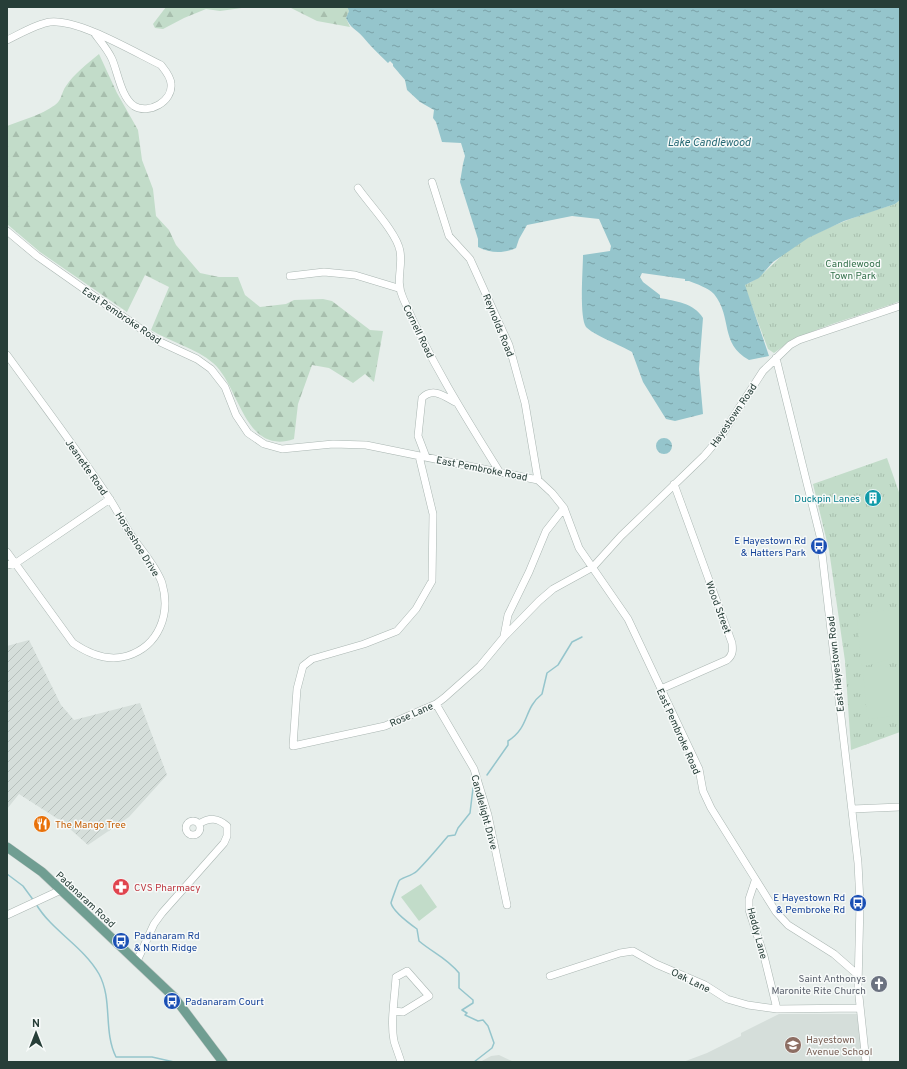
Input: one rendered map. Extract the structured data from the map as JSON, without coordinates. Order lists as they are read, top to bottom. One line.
{"streets":{"main road":["Padanaram Road"],"street":["East Pembroke Road","Reynolds Road","Cornell Road","Hayestown Road","Jeanette Road","Horseshoe Drive","Wood Street","East Hayestown Road","Rose Lane","Candlelight Drive","Haddy Lane","Oak Lane"]},"crossings":[["East Pembroke Road","Reynolds Road"],["East Pembroke Road","Cornell Road"],["East Pembroke Road","Hayestown Road"],["East Pembroke Road","Wood Street"],["East Pembroke Road","East Hayestown Road"],["East Pembroke Road","Rose Lane"],["East Pembroke Road","Haddy Lane"],["Hayestown Road","Wood Street"],["Hayestown Road","East Hayestown Road"],["Hayestown Road","Rose Lane"],["Jeanette Road","Horseshoe Drive"],["East Hayestown Road","Oak Lane"],["Rose Lane","Candlelight Drive"],["Haddy Lane","Oak Lane"]],"water":["Lake Candlewood"],"parks":["Candlewood Town Park"],"places":{"building":["Duckpin Lanes"],"bus stop":["E Hayestown Rd & Hatters Park","E Hayestown Rd & Pembroke Rd","Padanaram Rd & North Ridge","Padanaram Court"],"restaurant":["The Mango Tree"],"pharmacy":["CVS Pharmacy"],"church":["Saint Anthonys Maronite Rite Church"],"school or university":["Hayestown Avenue School"]},"north":"top"}
